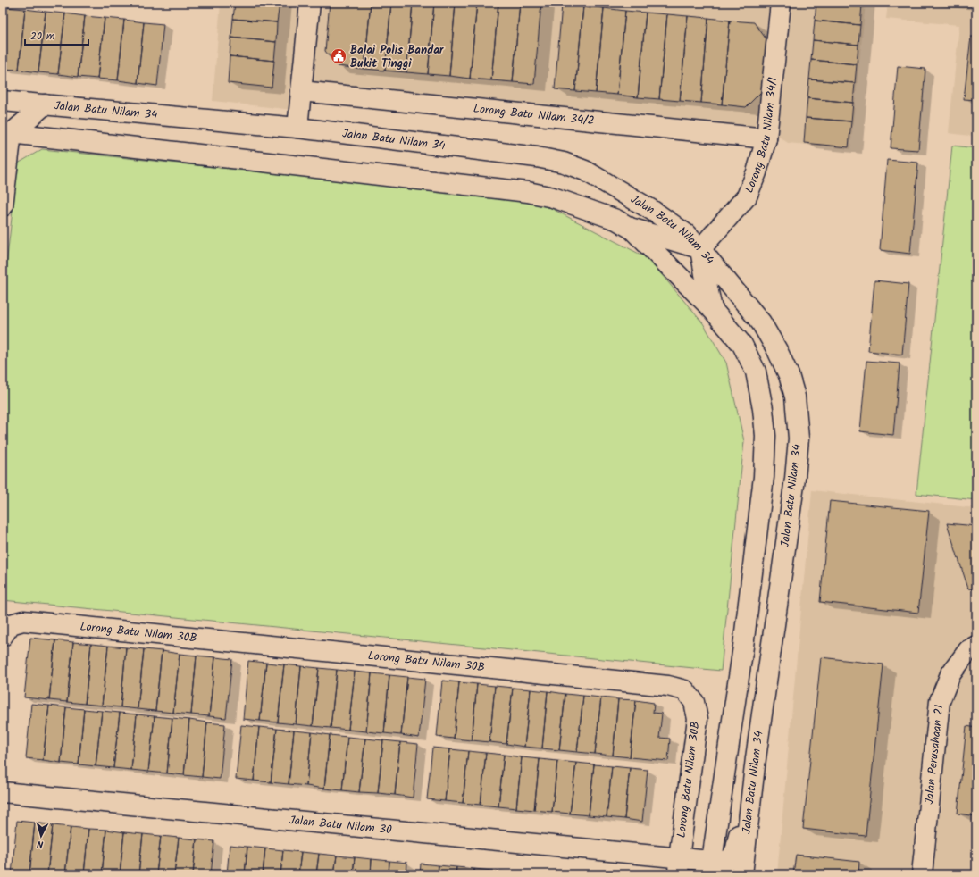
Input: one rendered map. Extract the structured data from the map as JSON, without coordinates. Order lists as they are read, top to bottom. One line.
{"streets":{"street":["Jalan Batu Nilam 34","Lorong Batu Nilam 34/2","Lorong Batu Nilam 34/1","Lorong Batu Nilam 30B","Jalan Perusahaan 21","Jalan Batu Nilam 30"]},"crossings":[["Jalan Batu Nilam 34","Lorong Batu Nilam 34/1"],["Jalan Batu Nilam 34","Jalan Batu Nilam 30"],["Lorong Batu Nilam 34/2","Lorong Batu Nilam 34/1"],["Lorong Batu Nilam 30B","Jalan Batu Nilam 30"]],"places":{"public building":["Balai Polis Bandar Bukit Tinggi"]},"scale_bar":"20 m","north":"bottom"}
